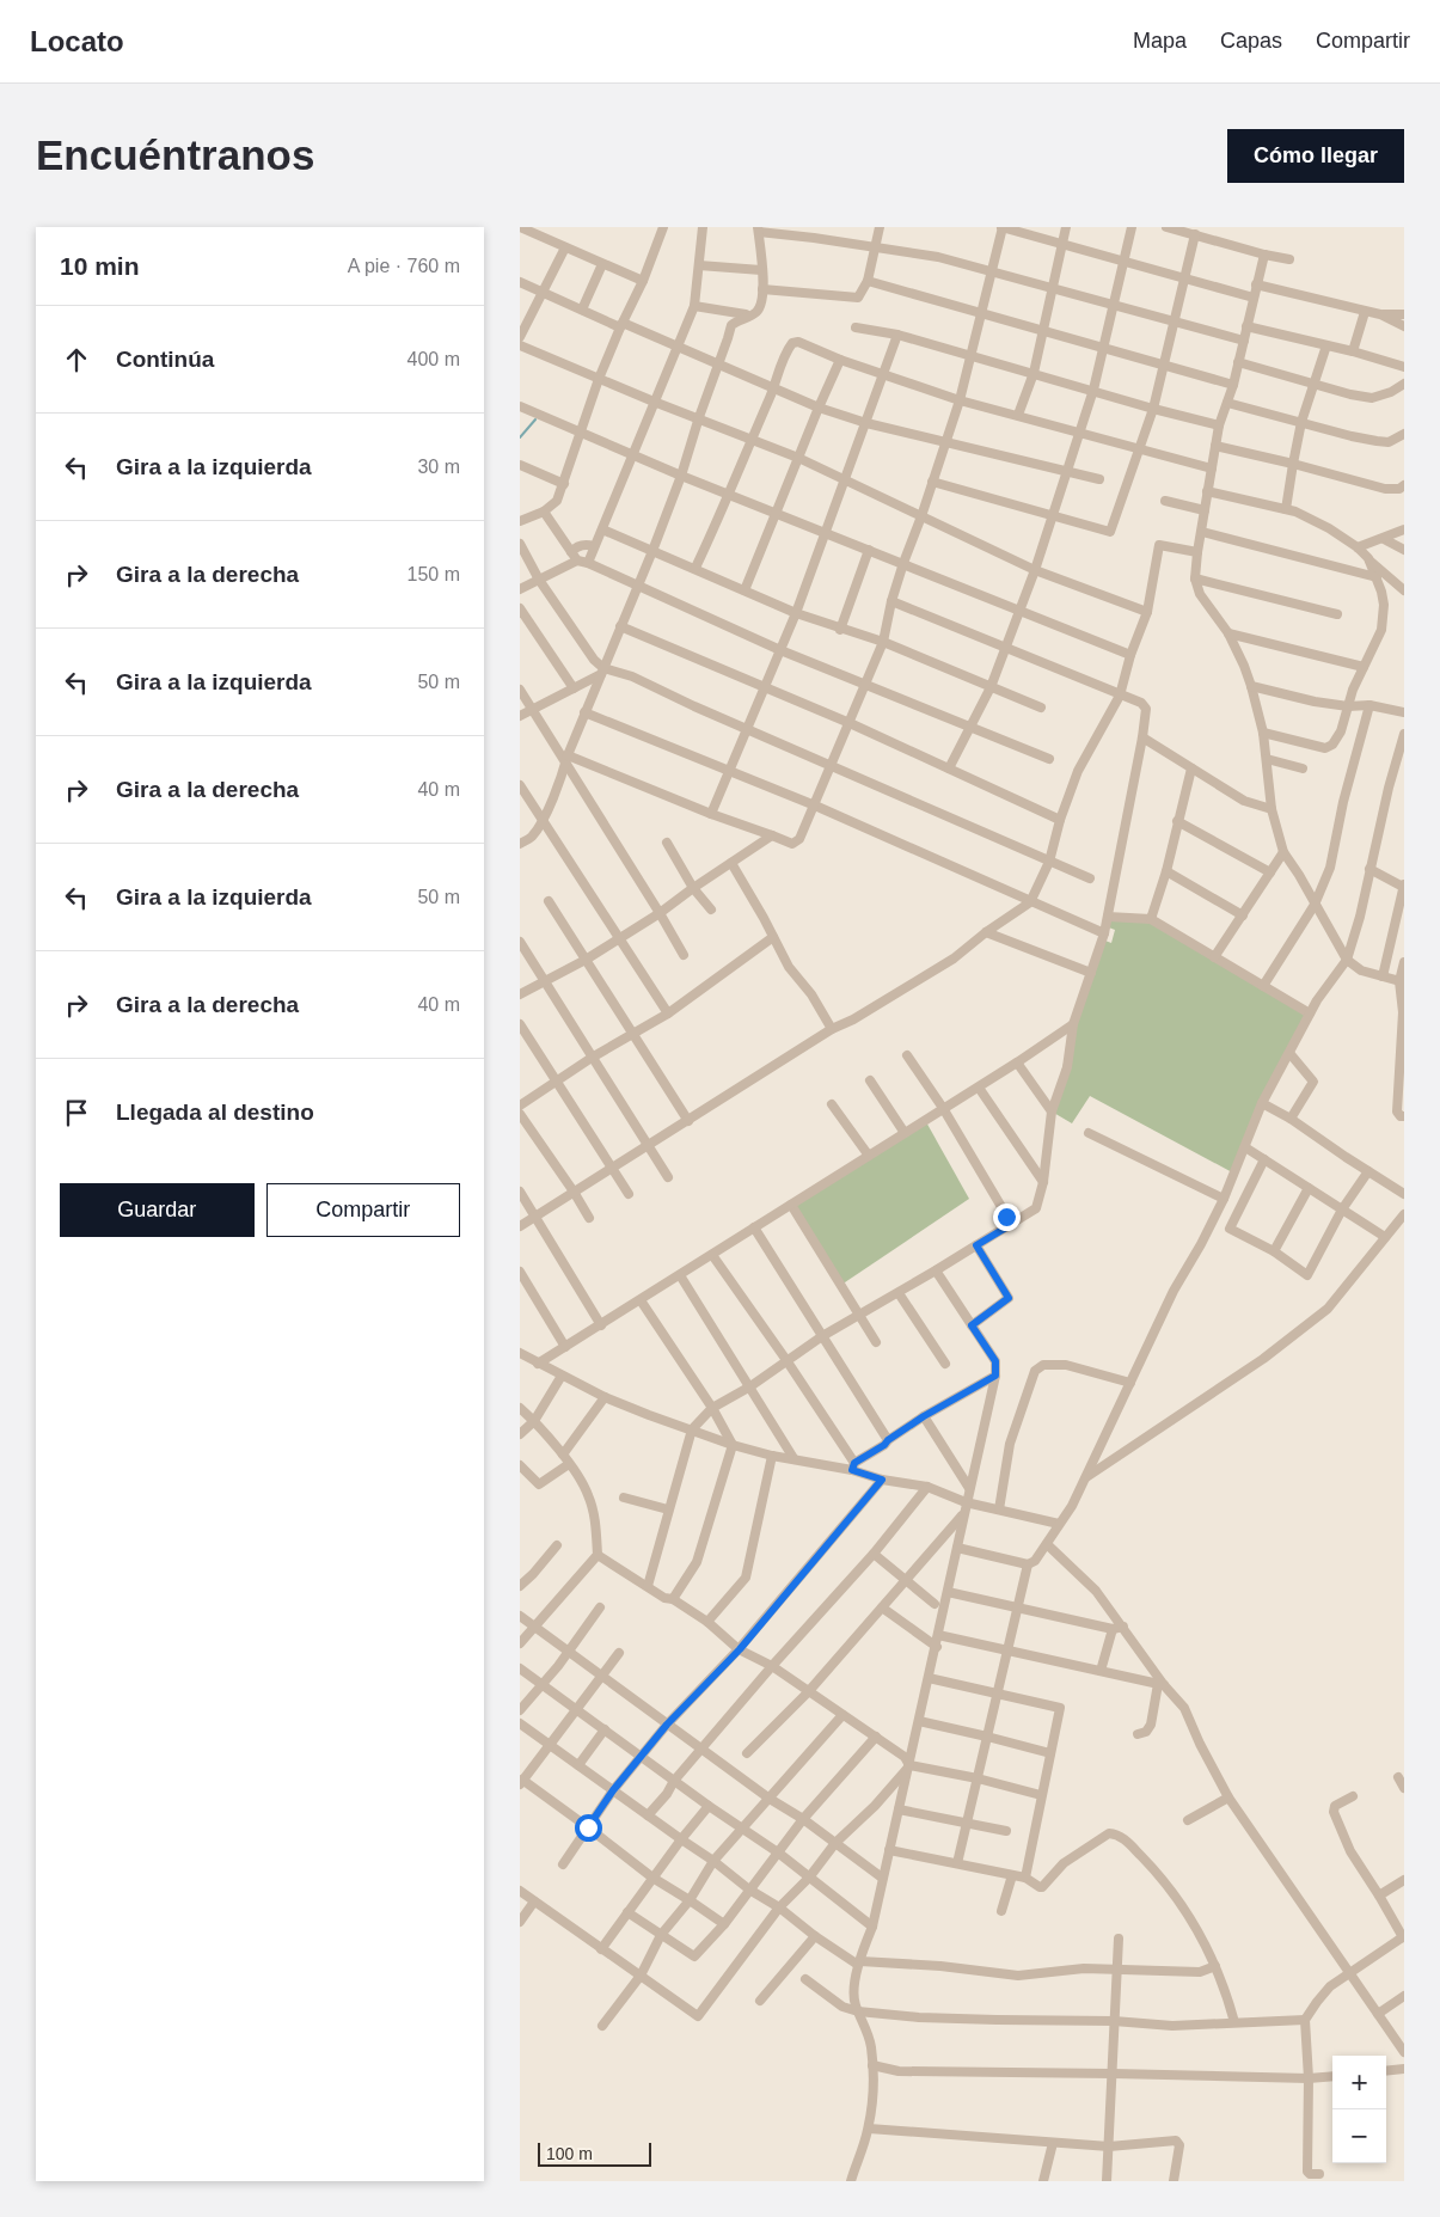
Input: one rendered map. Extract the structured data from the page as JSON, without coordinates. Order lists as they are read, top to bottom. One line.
{"scale_bar":"100 m","page":{"header":"Locato","nav":["Mapa","Capas","Compartir"],"buttons":["Cómo llegar",["Guardar","Compartir"]],"title":"Encuéntranos","heading":["10 min","A pie · 760 m"],"list":[["Continúa","400 m"],["Gira a la izquierda","30 m"],["Gira a la derecha","150 m"],["Gira a la izquierda","50 m"],["Gira a la derecha","40 m"],["Gira a la izquierda","50 m"],["Gira a la derecha","40 m"],"Llegada al destino"],"map_buttons":["+","−"],"scale":"100 m"}}
